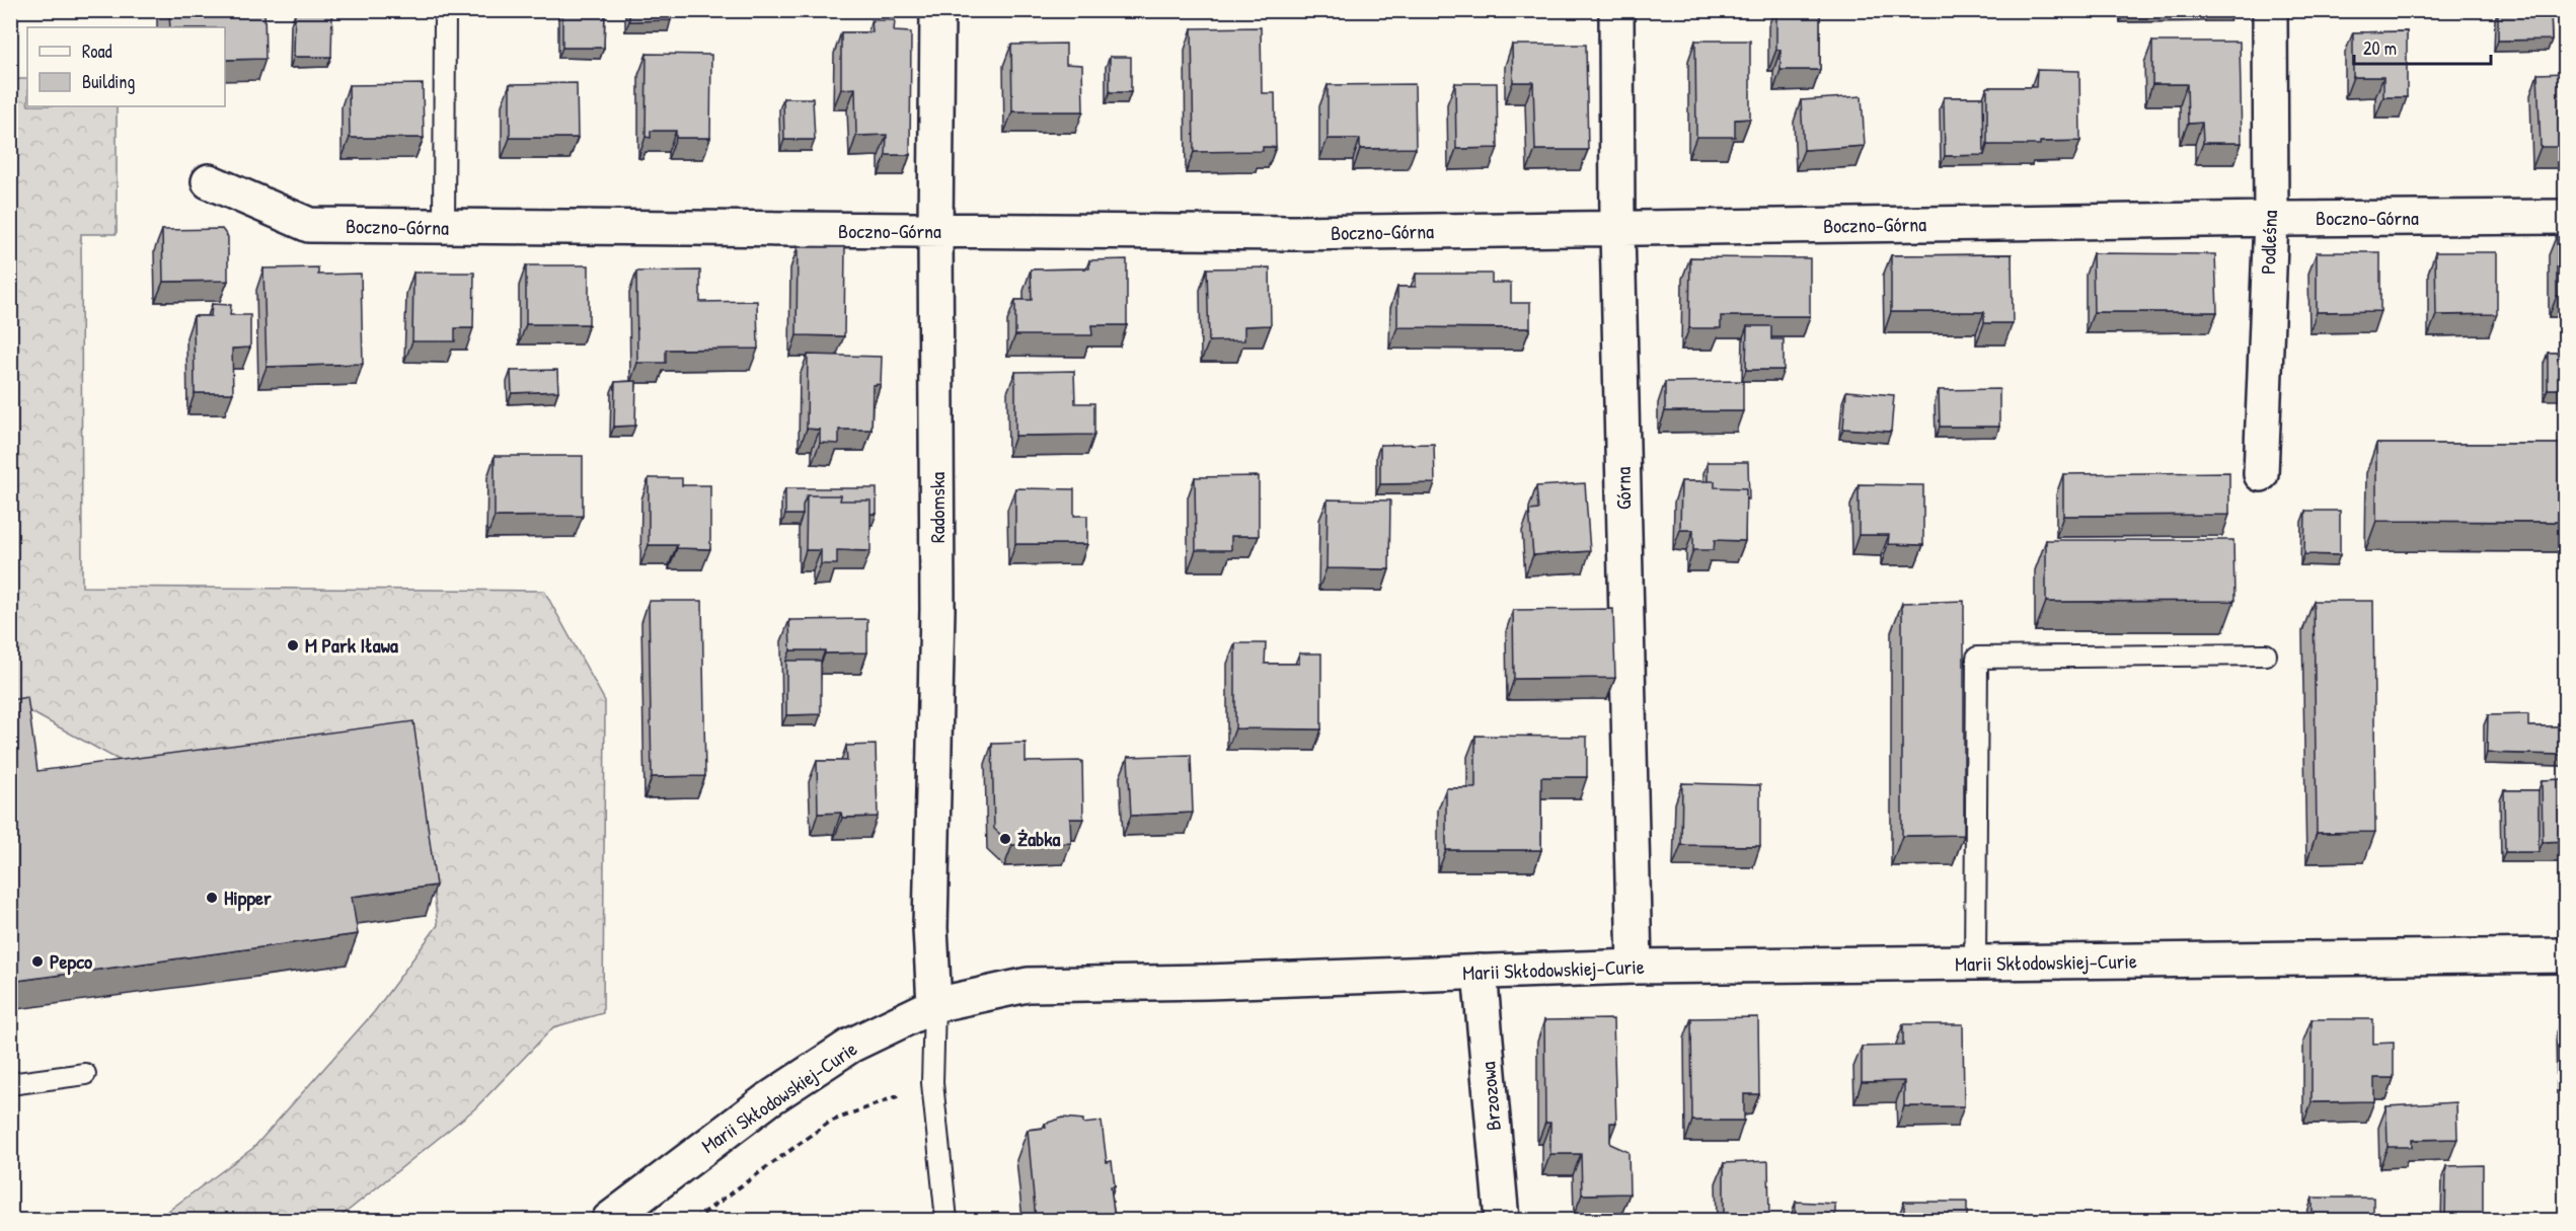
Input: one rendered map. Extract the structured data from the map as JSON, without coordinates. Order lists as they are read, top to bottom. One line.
{"streets":{"street":["Boczno-Górna","Podleśna","Górna","Radomska","Marii Skłodowskiej-Curie","Brzozowa"]},"crossings":[["Boczno-Górna","Podleśna"],["Boczno-Górna","Górna"],["Boczno-Górna","Radomska"],["Górna","Marii Skłodowskiej-Curie"],["Radomska","Marii Skłodowskiej-Curie"],["Marii Skłodowskiej-Curie","Brzozowa"]],"places":["M Park Iława","Żabka","Hipper","Pepco"],"legend":["Road","Building"],"scale_bar":"20 m"}
